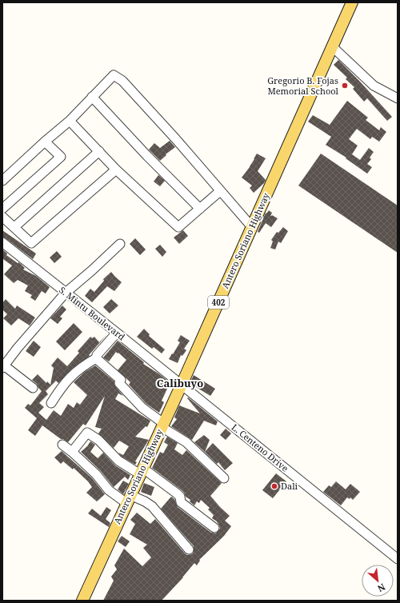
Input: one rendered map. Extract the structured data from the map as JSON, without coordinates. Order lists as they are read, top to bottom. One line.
{"streets":{"main road":["Antero Soriano Highway","402"],"street":["S. Mintu Boulevard","L. Centeno Drive"]},"crossings":[["Antero Soriano Highway","S. Mintu Boulevard"],["Antero Soriano Highway","L. Centeno Drive"],["S. Mintu Boulevard","L. Centeno Drive"]],"districts":["Calibuyo"],"places":["Gregorio B. Fojas Memorial School","Dali"],"north":"bottom right"}
